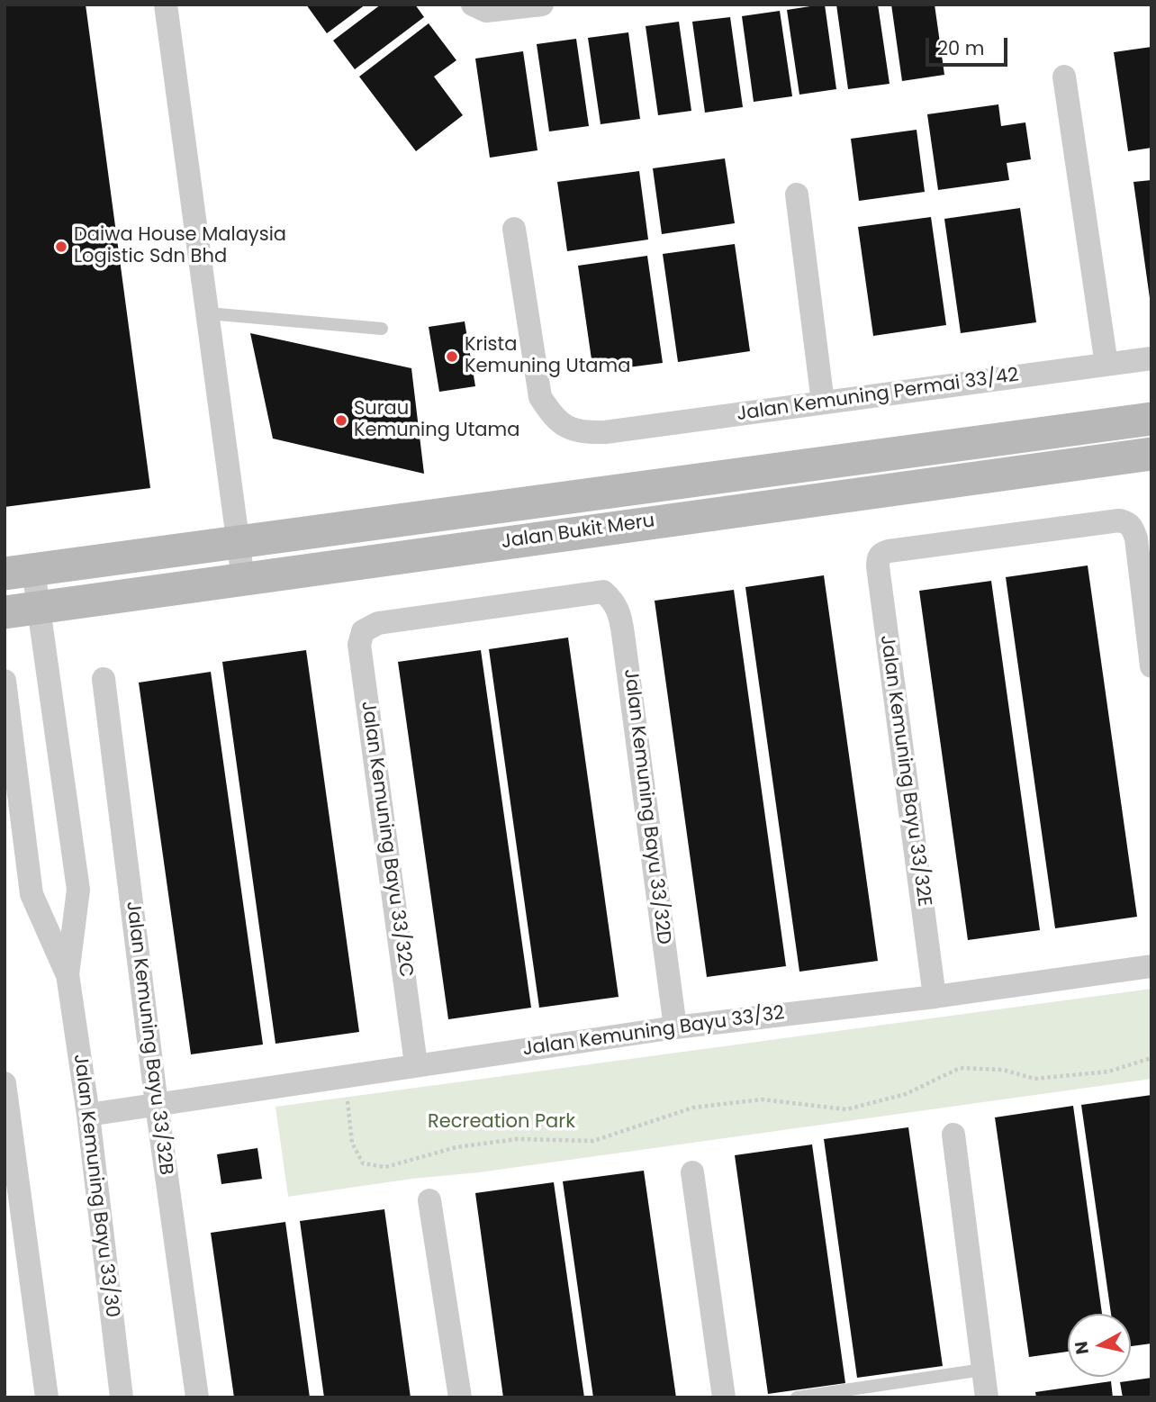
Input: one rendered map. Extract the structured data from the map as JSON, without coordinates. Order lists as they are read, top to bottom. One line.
{"streets":{"main road":["Jalan Bukit Meru"],"street":["Jalan Kemuning Permai 33/42","Jalan Kemuning Bayu 33/32E","Jalan Kemuning Bayu 33/32D","Jalan Kemuning Bayu 33/32C","Jalan Kemuning Bayu 33/32","Jalan Kemuning Bayu 33/32B","Jalan Kemuning Bayu 33/30"]},"crossings":[["Jalan Bukit Meru","Jalan Kemuning Bayu 33/30"],["Jalan Kemuning Bayu 33/32E","Jalan Kemuning Bayu 33/32"],["Jalan Kemuning Bayu 33/32D","Jalan Kemuning Bayu 33/32C"],["Jalan Kemuning Bayu 33/32D","Jalan Kemuning Bayu 33/32"],["Jalan Kemuning Bayu 33/32C","Jalan Kemuning Bayu 33/32"],["Jalan Kemuning Bayu 33/32","Jalan Kemuning Bayu 33/32B"],["Jalan Kemuning Bayu 33/32","Jalan Kemuning Bayu 33/30"]],"parks":["Recreation Park"],"places":["Daiwa House Malaysia Logistic Sdn Bhd","Krista Kemuning Utama","Surau Kemuning Utama"],"scale_bar":"20 m","north":"left"}
